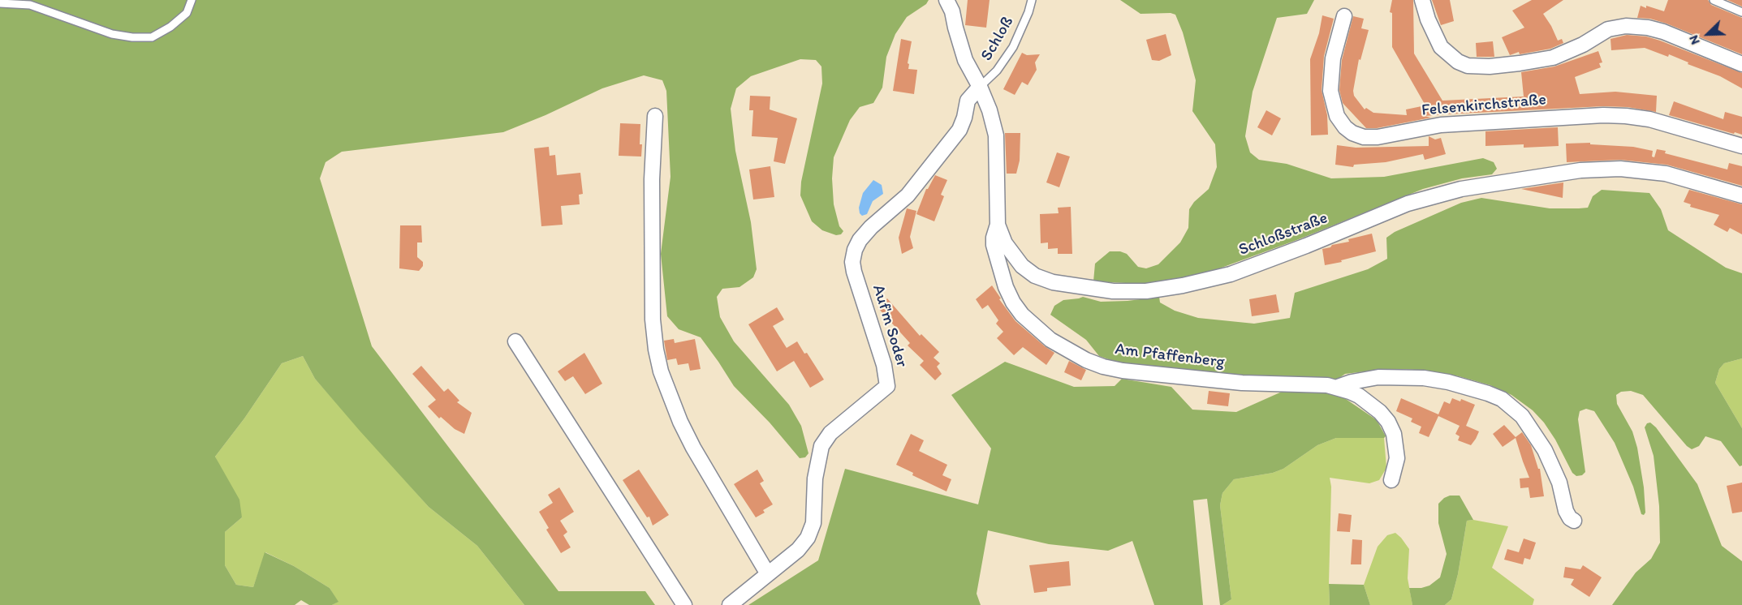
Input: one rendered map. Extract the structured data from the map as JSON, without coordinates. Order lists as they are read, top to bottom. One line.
{"streets":{"street":["Felsenkirchstraße","Schloßstraße","Auf'm Soder","Am Pfaffenberg"],"lane":["Schloß"]},"crossings":[["Schloß","Schloßstraße"],["Schloß","Auf'm Soder"],["Schloßstraße","Auf'm Soder"],["Schloßstraße","Am Pfaffenberg"]],"north":"bottom left"}
